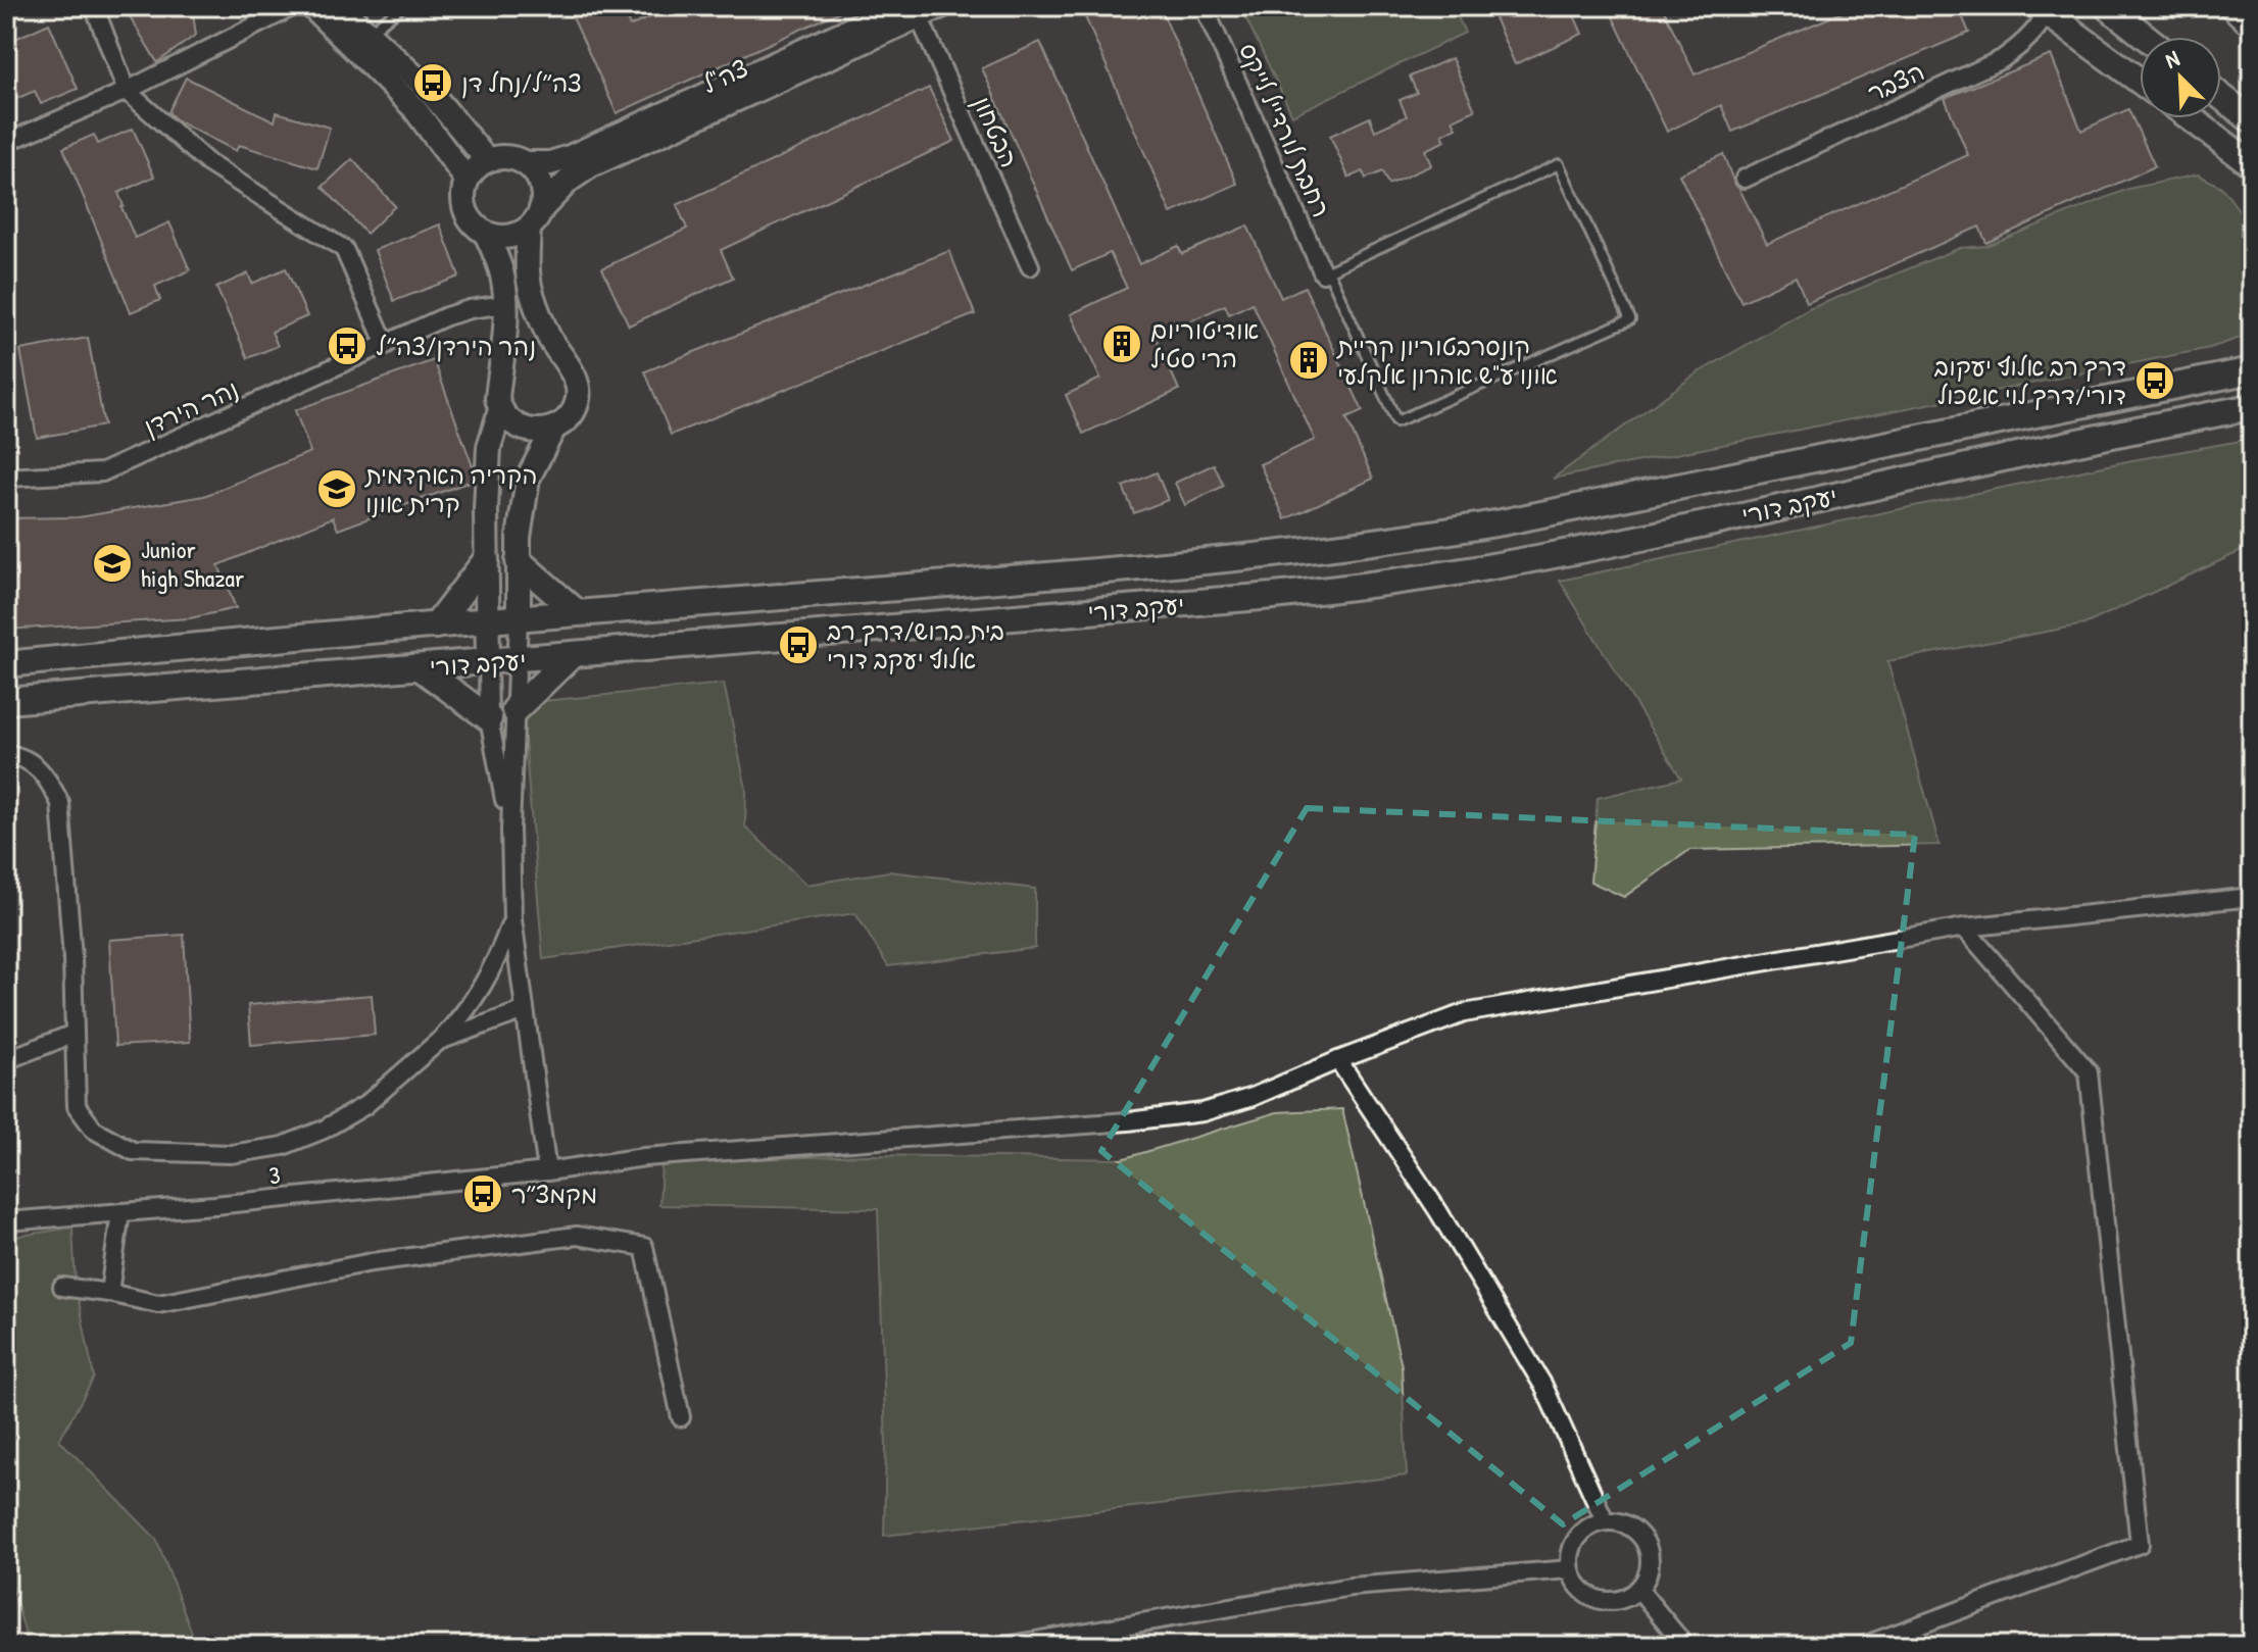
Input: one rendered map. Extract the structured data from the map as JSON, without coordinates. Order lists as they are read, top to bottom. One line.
{"streets":{"main road":["יעקב דורי"],"street":["צה\"ל","הצבר","רחבת לורדייל לייקס","הבטחון","נהר הירדן","3"]},"crossings":[["צה\"ל","הבטחון"]],"places":{"bus stop":["צה״ל/נחל דן","נהר הירדן/צה״ל","דרך רב אלוף יעקוב דורי/דרך לוי אשכול","בית ברוש/דרך רב אלוף יעקב דורי","מקמצ״ר"],"building":["אודיטוריום הרי סטיל","קונסרבטוריון קריית אונו ע\"ש אהרון אלקלעי"],"school or university":["הקריה האקדמית קרית אונו","Junior high Shazar"]},"north":"top left"}
